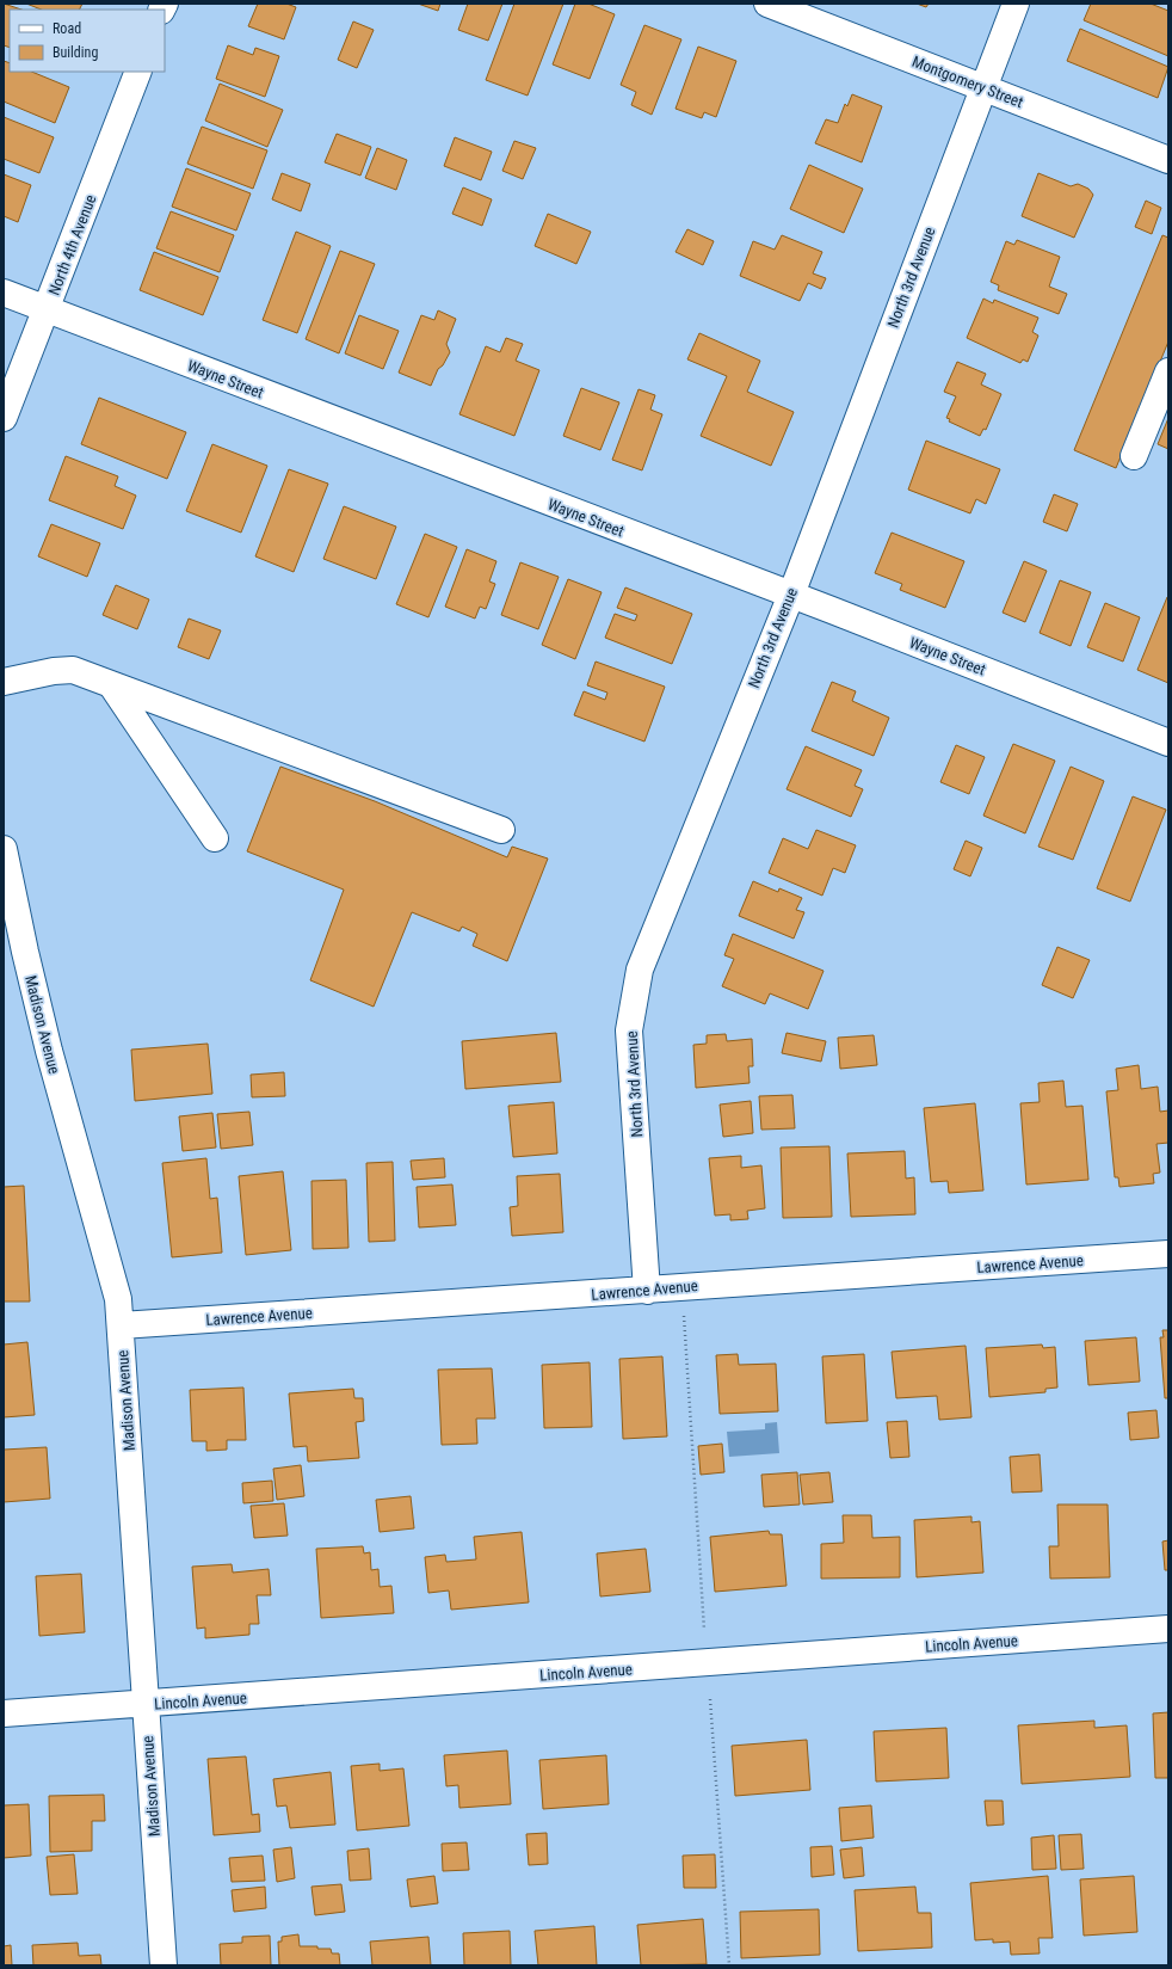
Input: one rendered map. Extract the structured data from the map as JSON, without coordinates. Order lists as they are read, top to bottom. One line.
{"streets":{"street":["Montgomery Street","North 4th Avenue","North 3rd Avenue","Wayne Street","Madison Avenue","Lawrence Avenue","Lincoln Avenue"]},"crossings":[["Montgomery Street","North 3rd Avenue"],["North 4th Avenue","Wayne Street"],["North 3rd Avenue","Wayne Street"],["North 3rd Avenue","Lawrence Avenue"],["Madison Avenue","Lawrence Avenue"],["Madison Avenue","Lincoln Avenue"]],"legend":["Road","Building"]}
